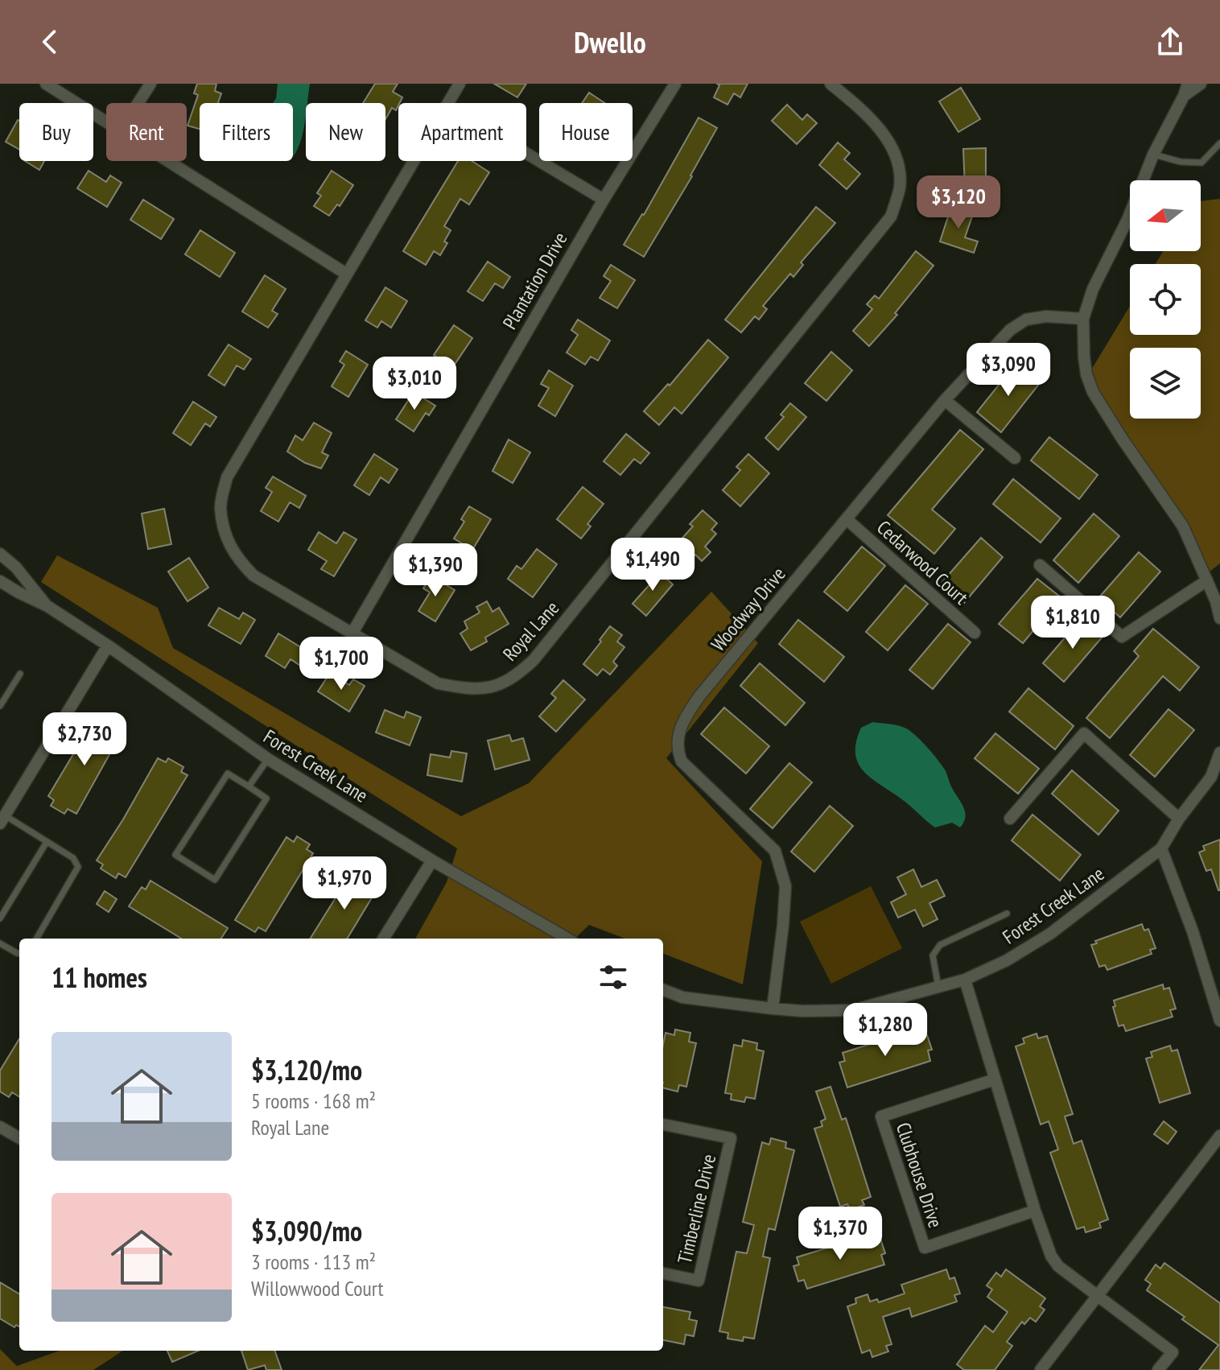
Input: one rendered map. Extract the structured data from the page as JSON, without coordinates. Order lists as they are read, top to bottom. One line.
{"streets":{"street":["Plantation Drive","Cedarwood Court","Woodway Drive","Royal Lane","Forest Creek Lane","Clubhouse Drive","Timberline Drive"]},"crossings":[["Plantation Drive","Royal Lane"],["Cedarwood Court","Woodway Drive"],["Woodway Drive","Forest Creek Lane"]],"north":"left","page":{"header":"Dwello","chip":["Buy","Rent","Filters","New","Apartment","House"],"price":["$3,120","$3,090","$3,010","$1,490","$1,390","$1,810","$1,700","$2,730","$1,970","$1,280","$1,370"],"heading":"11 homes","list":[{"name":"$3,120/mo","note":"5 rooms · 168 m² · Royal Lane"},{"name":"$3,090/mo","note":"3 rooms · 113 m² · Willowwood Court"}]}}
